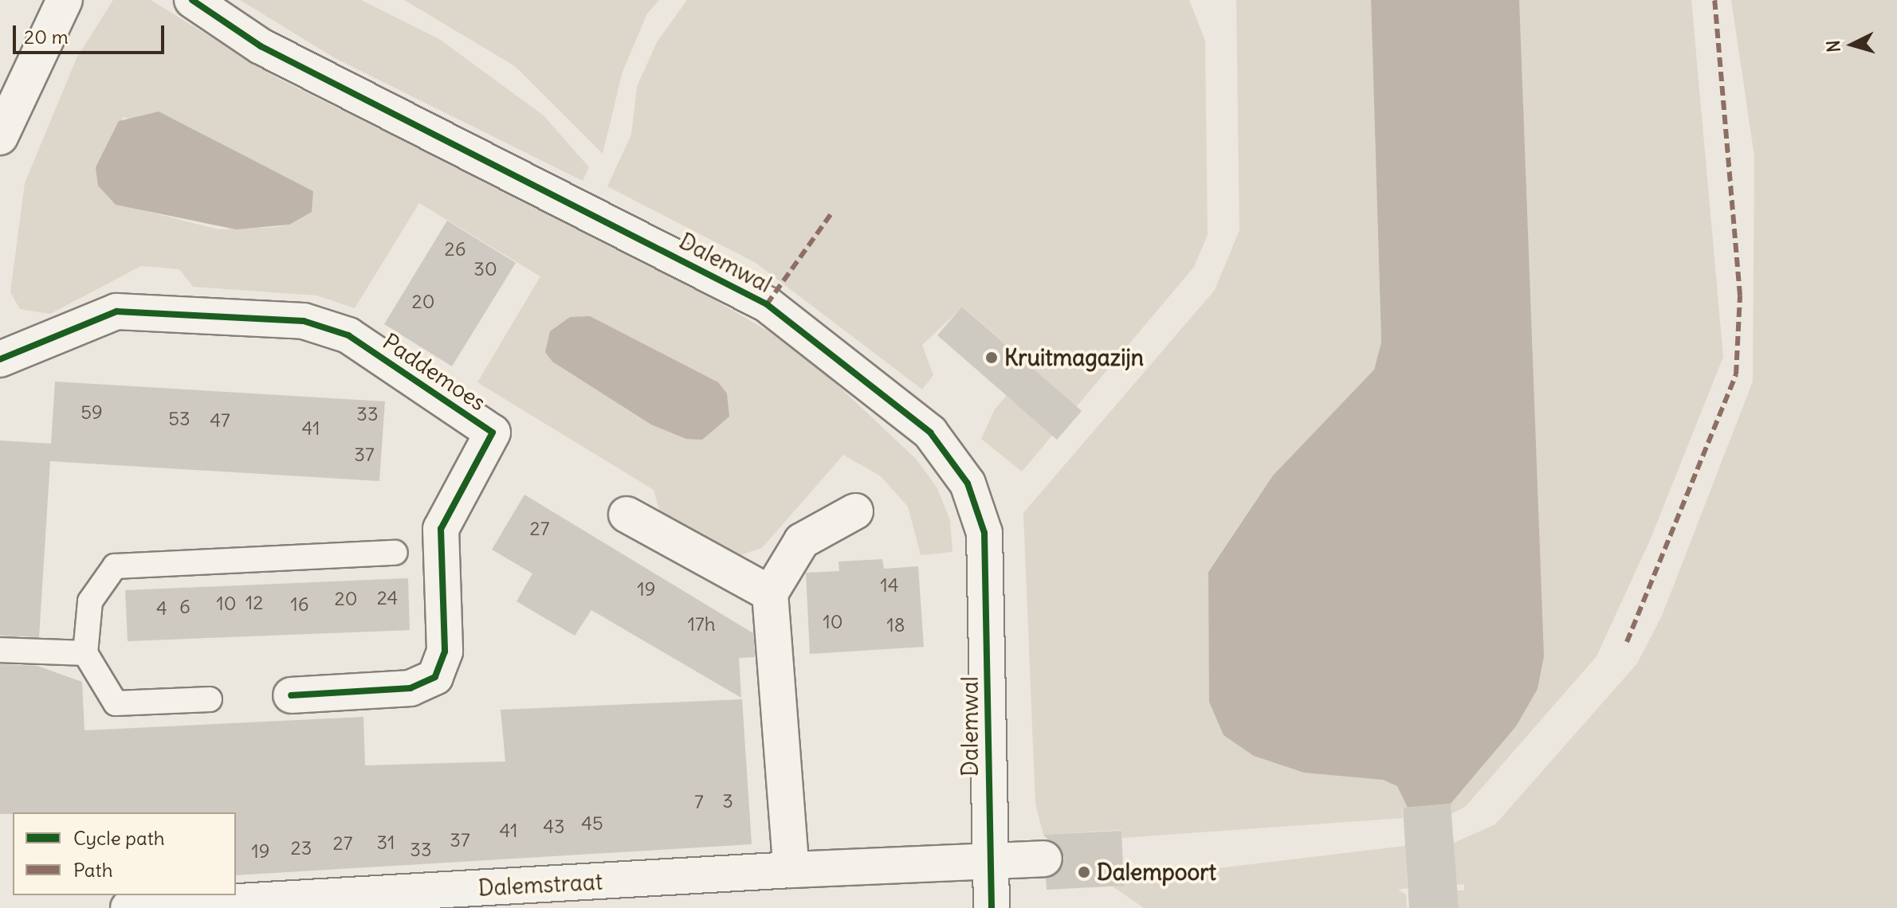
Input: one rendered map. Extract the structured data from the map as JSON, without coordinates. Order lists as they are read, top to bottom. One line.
{"streets":{"street":["Dalemwal","Paddemoes","Dalemstraat"]},"crossings":[["Dalemwal","Dalemstraat"]],"places":["Kruitmagazijn","Dalempoort"],"house_numbers":["26","30","20","59","33","53","47","41","37","27","14","19","24","20","12","10","16","6","4","10","17h","18","3","7","45","43","41","37","31","27","23","33","19"],"legend":["Cycle path","Path"],"scale_bar":"20 m","north":"left"}
